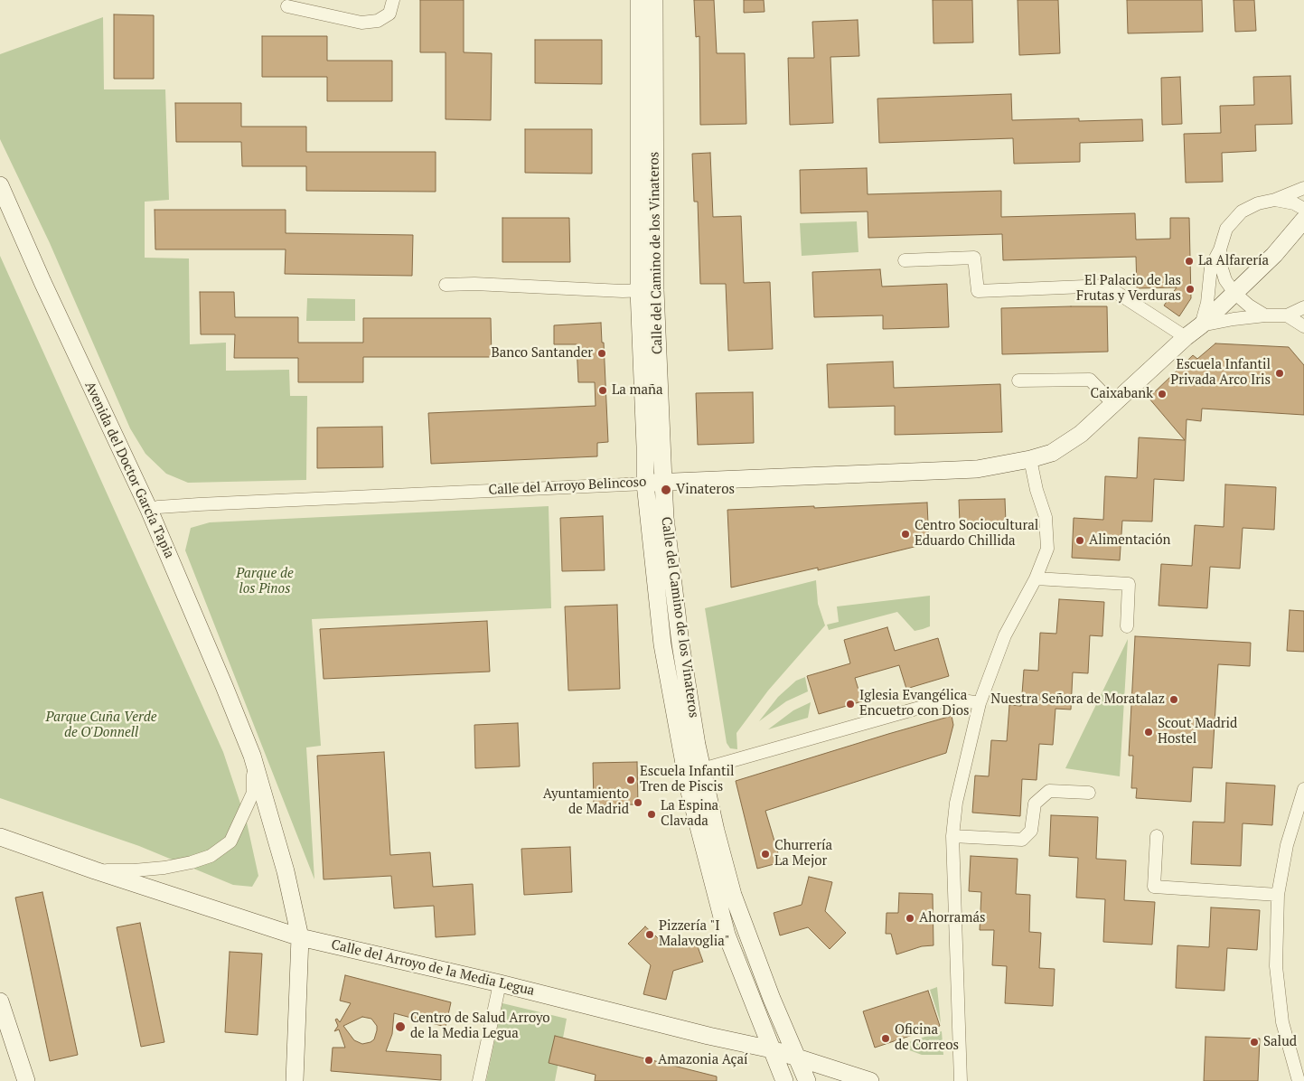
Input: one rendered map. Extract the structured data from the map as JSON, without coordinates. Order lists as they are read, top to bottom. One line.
{"streets":{"street":["Calle del Camino de los Vinateros","Avenida del Doctor García Tapia","Calle del Arroyo Belincoso","Calle del Arroyo de la Media Legua"]},"crossings":[["Calle del Camino de los Vinateros","Calle del Arroyo Belincoso"],["Calle del Camino de los Vinateros","Calle del Arroyo de la Media Legua"],["Avenida del Doctor García Tapia","Calle del Arroyo Belincoso"],["Avenida del Doctor García Tapia","Calle del Arroyo de la Media Legua"]],"parks":["Parque de los Pinos","Parque Cuña Verde de O'Donnell"],"places":["La Alfarería","El Palacio de las Frutas y Verduras","Banco Santander","Escuela Infantil Privada Arco Iris","La maña","Caixabank","Vinateros","Centro Sociocultural Eduardo Chillida","Alimentación","Nuestra Señora de Moratalaz","Iglesia Evangélica Encuetro con Dios","Scout Madrid Hostel","Escuela Infantil Tren de Piscis","Ayuntamiento de Madrid","La Espina Clavada","Churrería La Mejor","Ahorramás","Pizzería \"I Malavoglia\"","Centro de Salud Arroyo de la Media Legua","Oficina de Correos","Salud","Amazonia Açaí"]}
